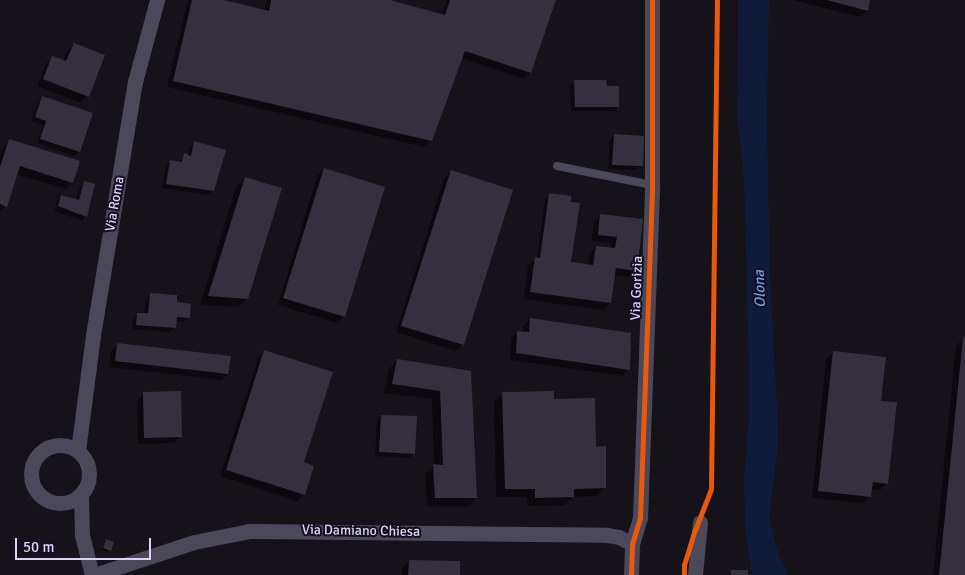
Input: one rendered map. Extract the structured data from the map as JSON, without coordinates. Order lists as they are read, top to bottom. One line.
{"streets":{"street":["Via Roma","Via Gorizia","Via Damiano Chiesa"]},"crossings":[["Via Roma","Via Damiano Chiesa"],["Via Gorizia","Via Damiano Chiesa"]],"water":["Olona"],"scale_bar":"50 m"}
